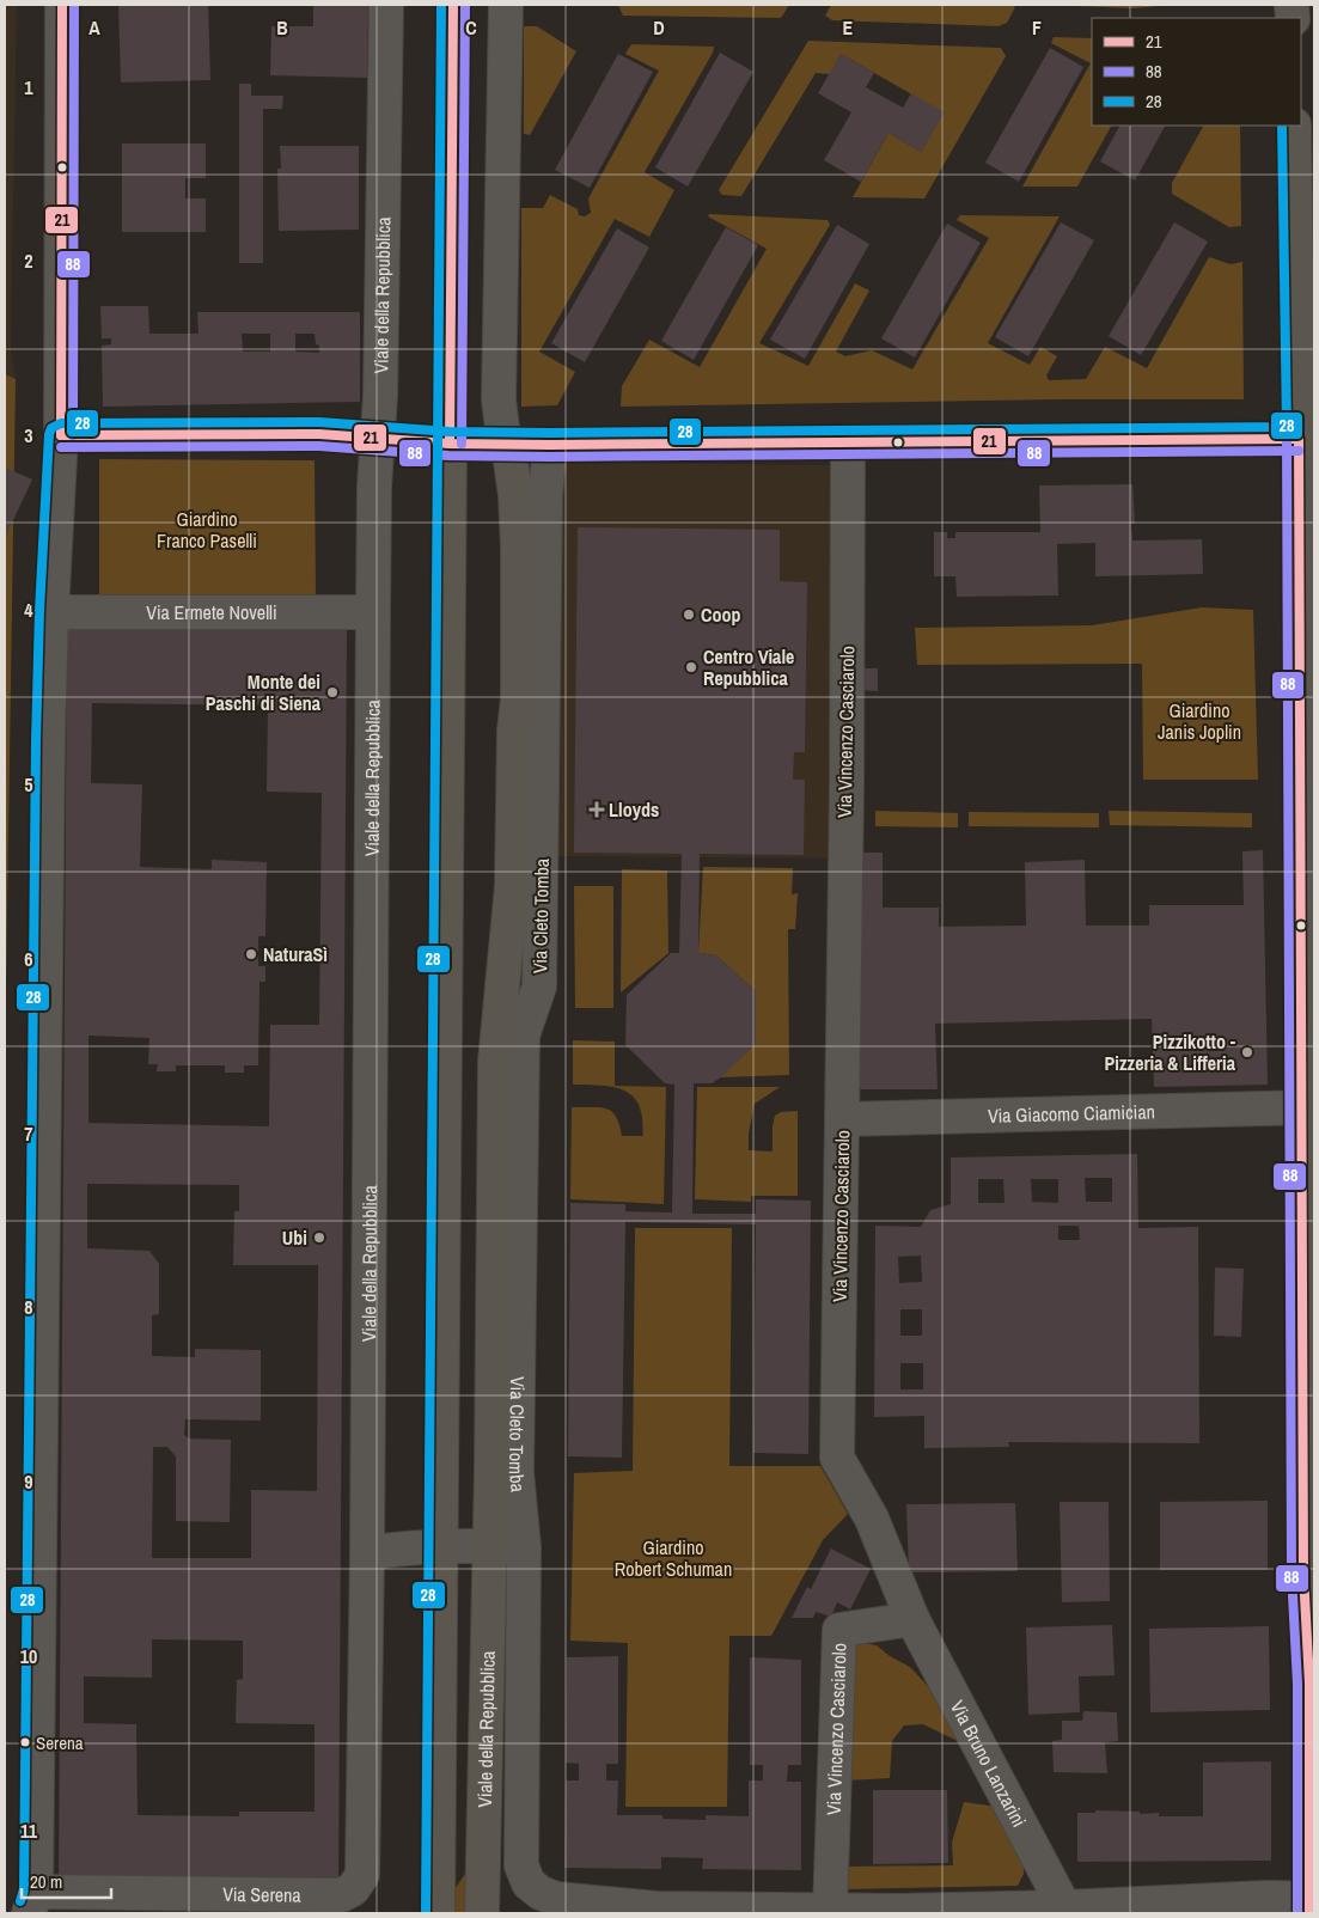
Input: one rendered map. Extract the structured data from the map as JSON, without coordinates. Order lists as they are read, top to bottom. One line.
{"streets":{"main road":["Viale della Repubblica"],"street":["Via Ermete Novelli","Via Vincenzo Casciarolo","Via Cleto Tomba","Via Giacomo Ciamician","Via Bruno Lanzarini","Via Serena"]},"crossings":[["Viale della Repubblica","Via Ermete Novelli"],["Viale della Repubblica","Via Serena"],["Via Vincenzo Casciarolo","Via Cleto Tomba"],["Via Vincenzo Casciarolo","Via Giacomo Ciamician"],["Via Vincenzo Casciarolo","Via Bruno Lanzarini"],["Via Cleto Tomba","Via Bruno Lanzarini"]],"parks":["Giardino Franco Paselli","Giardino Janis Joplin","Giardino Robert Schuman"],"places":{"other":["Coop","Centro Viale Repubblica","Monte dei Paschi di Siena","NaturaSì","Pizzikotto - Pizzeria & Lifferia","Ubi","Serena"],"health":["Lloyds"]},"lines":["transit line 21","transit line 88","transit line 28"],"legend":["21","88","28"],"scale_bar":"20 m","grid":{"columns":["A","B","C","D","E","F"],"rows":["1","2","3","4","5","6","7","8","9","10","11"]}}
